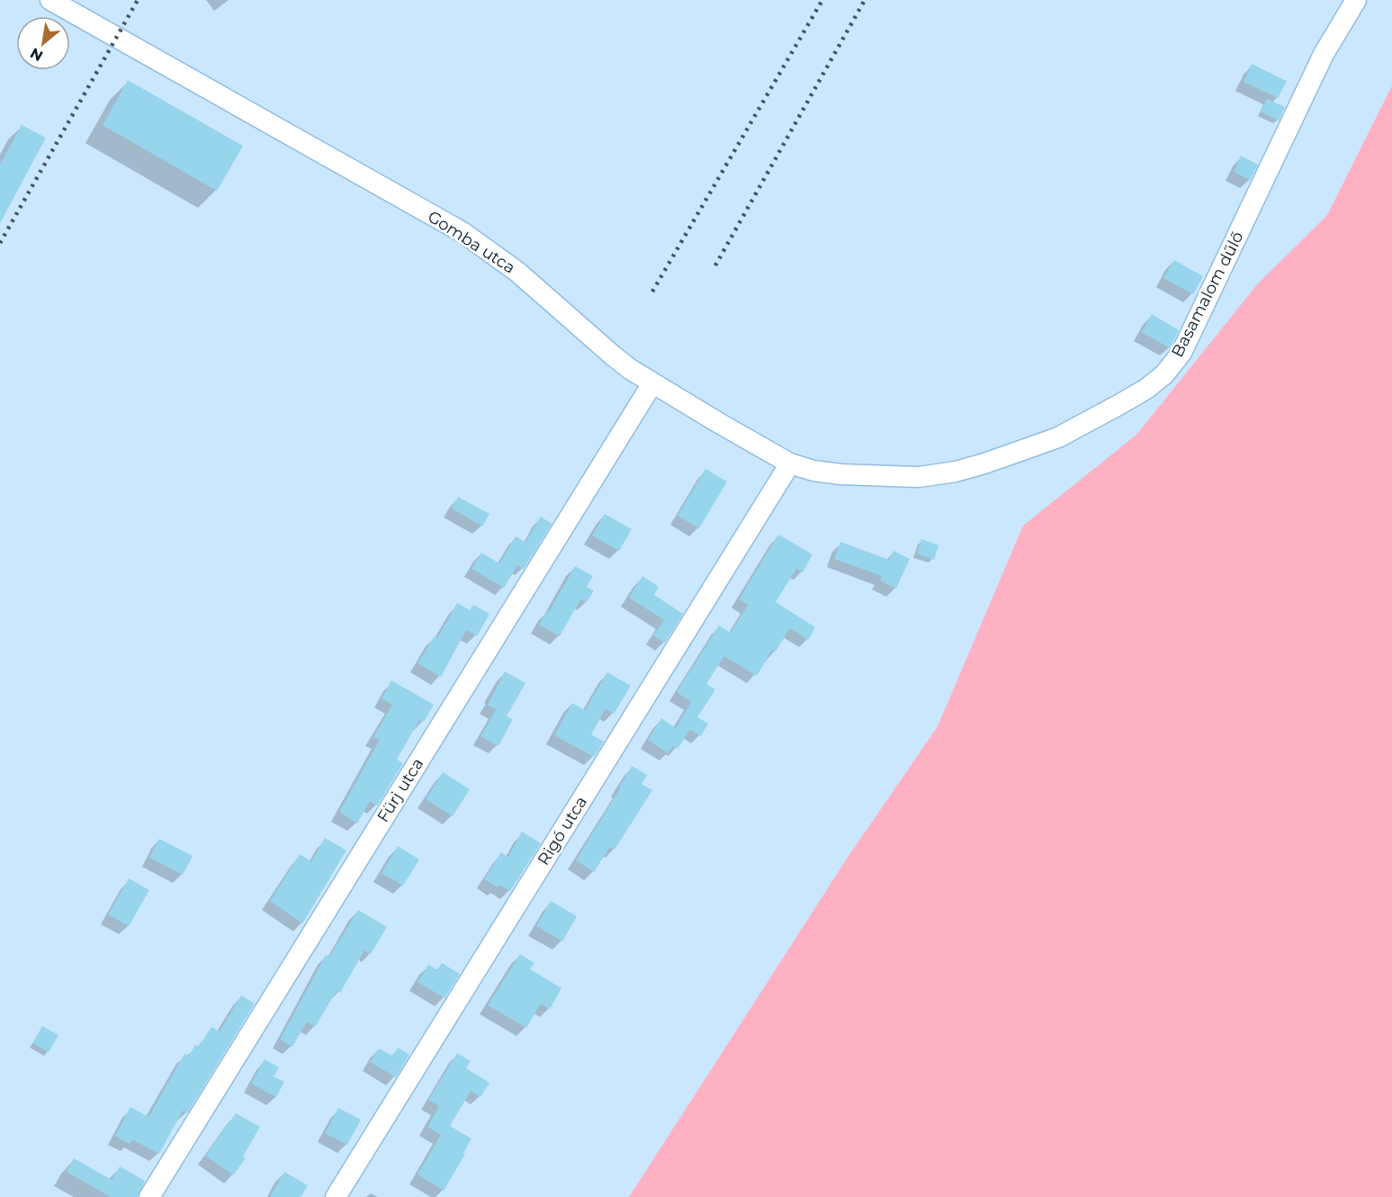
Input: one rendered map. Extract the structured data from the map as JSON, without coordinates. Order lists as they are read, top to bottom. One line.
{"streets":{"street":["Gomba utca","Basamalom dűlő","Fürj utca","Rigó utca"]},"crossings":[["Gomba utca","Basamalom dűlő"],["Gomba utca","Fürj utca"],["Gomba utca","Rigó utca"]],"north":"bottom left"}
